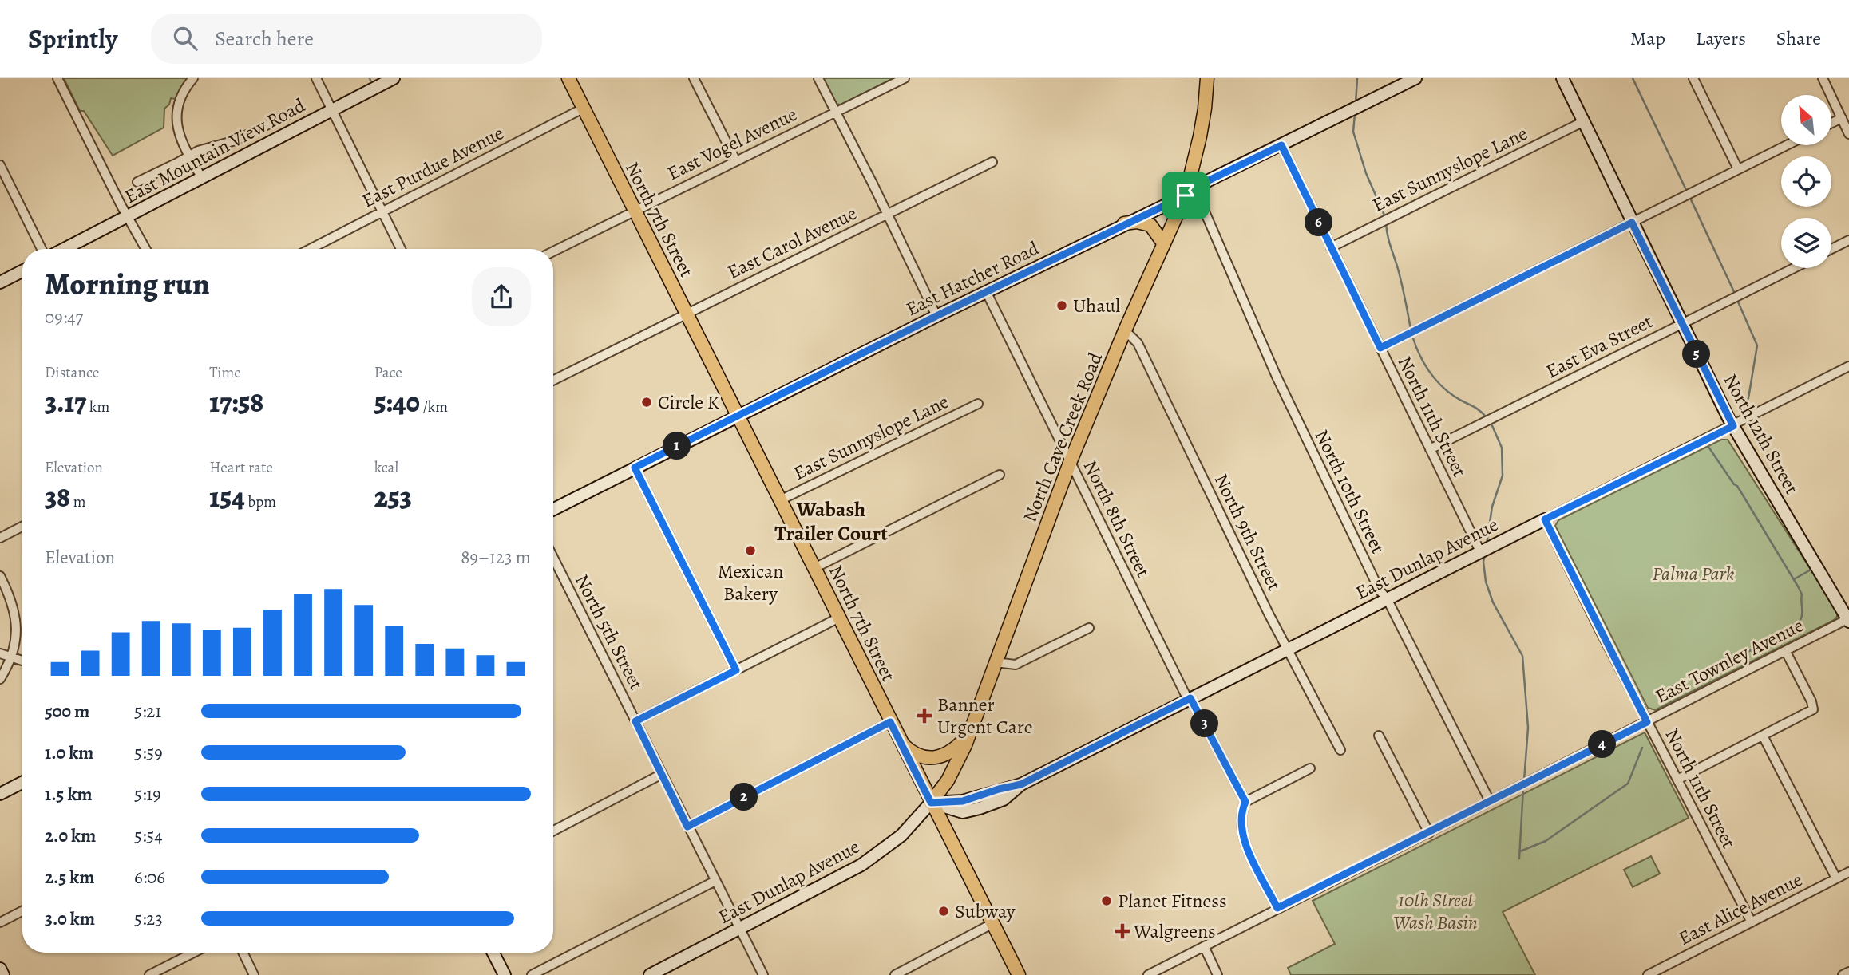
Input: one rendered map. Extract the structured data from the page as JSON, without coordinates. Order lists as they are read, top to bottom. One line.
{"streets":{"main road":["North 7th Street","North Cave Creek Road"],"street":["East Vogel Avenue","East Mountain View Road","East Purdue Avenue","East Sunnyslope Lane","East Carol Avenue","East Hatcher Road","East Eva Street","North 11th Street","North 12th Street","North 10th Street","North 8th Street","North 9th Street","East Dunlap Avenue","North 5th Street","East Townley Avenue","East Alice Avenue"]},"crossings":[["East Vogel Avenue","North 7th Street"],["East Purdue Avenue","North 7th Street"],["East Sunnyslope Lane","North 7th Street"],["East Sunnyslope Lane","North 11th Street"],["East Sunnyslope Lane","North 12th Street"],["North 7th Street","East Carol Avenue"],["North 7th Street","East Hatcher Road"],["North 7th Street","North Cave Creek Road"],["North 7th Street","East Dunlap Avenue"],["East Hatcher Road","North 11th Street"],["East Hatcher Road","North Cave Creek Road"],["East Hatcher Road","North 10th Street"],["East Hatcher Road","North 8th Street"],["East Eva Street","North 11th Street"],["East Eva Street","North 12th Street"],["North 11th Street","East Dunlap Avenue"],["North 11th Street","East Townley Avenue"],["North 11th Street","East Alice Avenue"],["North 12th Street","East Dunlap Avenue"],["North 12th Street","East Townley Avenue"],["North Cave Creek Road","North 10th Street"],["North Cave Creek Road","North 8th Street"],["North Cave Creek Road","North 9th Street"],["North Cave Creek Road","East Dunlap Avenue"],["North 10th Street","East Dunlap Avenue"],["North 10th Street","East Townley Avenue"],["North 8th Street","East Dunlap Avenue"],["North 9th Street","East Dunlap Avenue"],["East Dunlap Avenue","North 5th Street"]],"districts":["Wabash Trailer Court"],"parks":["Palma Park","10th Street Wash Basin"],"places":{"other":["Uhaul","Circle K","Mexican Bakery","Planet Fitness","Subway"],"health":["Banner Urgent Care","Walgreens"]},"north":"top left","page":{"header":"Sprintly","search":"Search here","nav":["Map","Layers","Share"],"pins":["6","5","1","3","4","2"],"heading":["Morning run","09:47"],"stats":[["Distance","3.17 km"],["Time","17:58"],["Pace","5:40 /km"],["Elevation","38 m"],["Heart rate","154 bpm"],["kcal","253"]],"chart":["Elevation","89–123 m"],"list":[{"name":"500 m","note":"5:21"},{"name":"1.0 km","note":"5:59"},{"name":"1.5 km","note":"5:19"},{"name":"2.0 km","note":"5:54"},{"name":"2.5 km","note":"6:06"},{"name":"3.0 km","note":"5:23"}]}}
